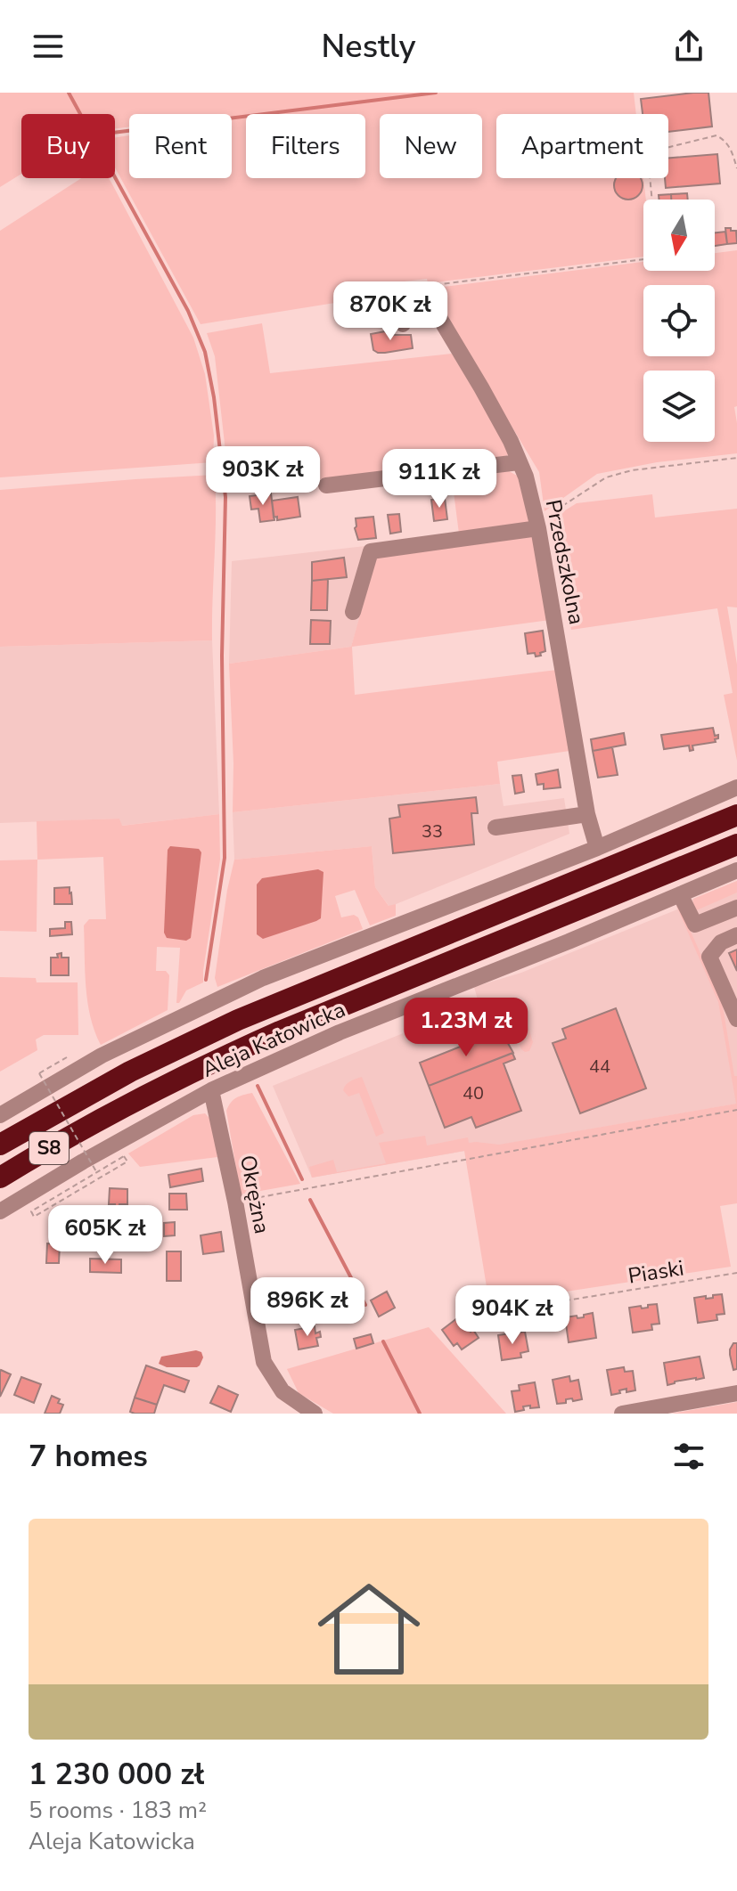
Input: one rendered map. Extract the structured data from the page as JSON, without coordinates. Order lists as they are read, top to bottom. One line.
{"streets":{"highway":["S8"],"street":["Przedszkolna","Aleja Katowicka","Okrężna"],"path":["Piaski"]},"crossings":[["Aleja Katowicka","Okrężna"]],"house_numbers":["33","44","40"],"north":"bottom","page":{"header":"Nestly","chip":["Buy","Rent","Filters","New","Apartment"],"price":["870K zł","903K zł","911K zł","1.23M zł","605K zł","896K zł","904K zł"],"heading":"7 homes","list":[{"name":"1 230 000 zł","note":"5 rooms · 183 m² · Aleja Katowicka"}]}}
